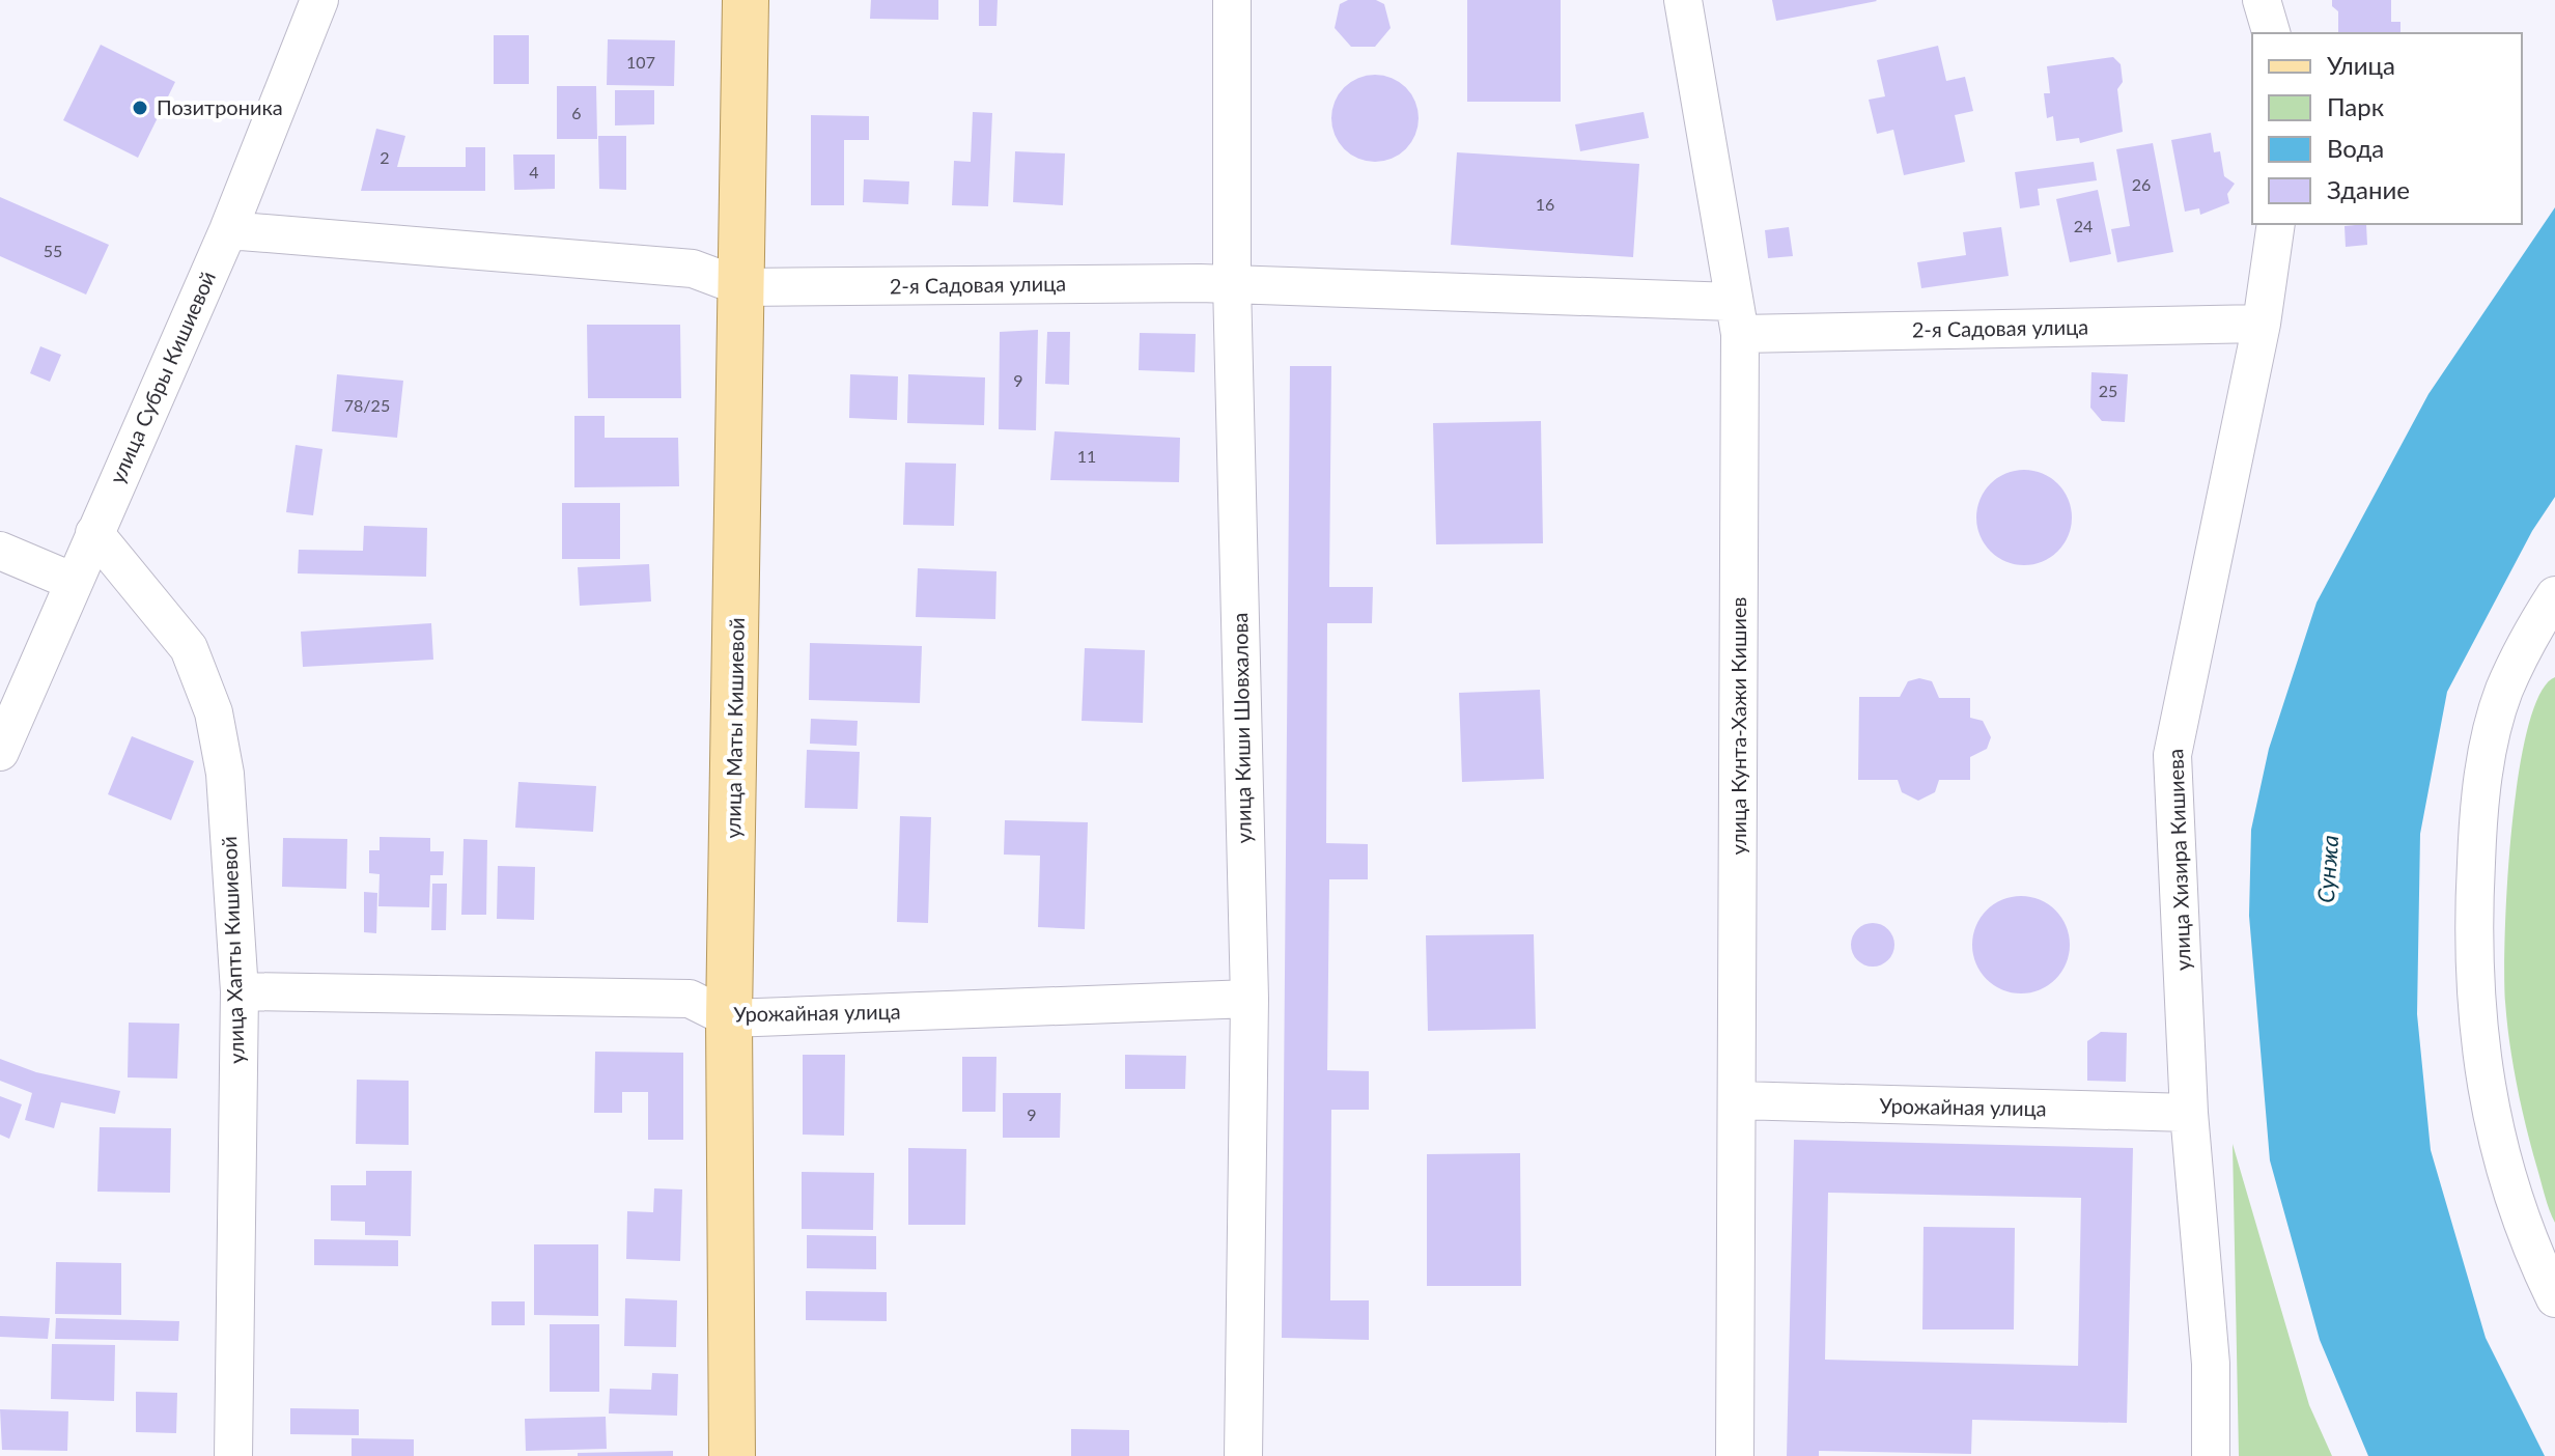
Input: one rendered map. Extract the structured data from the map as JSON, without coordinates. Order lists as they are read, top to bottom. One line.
{"streets":{"main road":["улица Маты Кишиевой"],"street":["2-я Садовая улица","улица Субры Кишиевой","улица Кунта-Хажи Кишиев","улица Киши Шовхалова","улица Хизира Кишиева","улица Хапты Кишиевой","Урожайная улица"]},"crossings":[["2-я Садовая улица","улица Субры Кишиевой"],["2-я Садовая улица","улица Кунта-Хажи Кишиев"],["2-я Садовая улица","улица Маты Кишиевой"],["2-я Садовая улица","улица Киши Шовхалова"],["2-я Садовая улица","улица Хизира Кишиева"],["улица Субры Кишиевой","улица Хапты Кишиевой"],["улица Кунта-Хажи Кишиев","Урожайная улица"],["улица Маты Кишиевой","Урожайная улица"],["улица Киши Шовхалова","Урожайная улица"],["улица Хизира Кишиева","Урожайная улица"],["улица Хапты Кишиевой","Урожайная улица"]],"water":["Сунжа"],"places":["Позитроника"],"house_numbers":["107","6","2","4","26","16","24","55","9","25","78/25","11","9"],"legend":["Улица","Парк","Вода","Здание"]}
